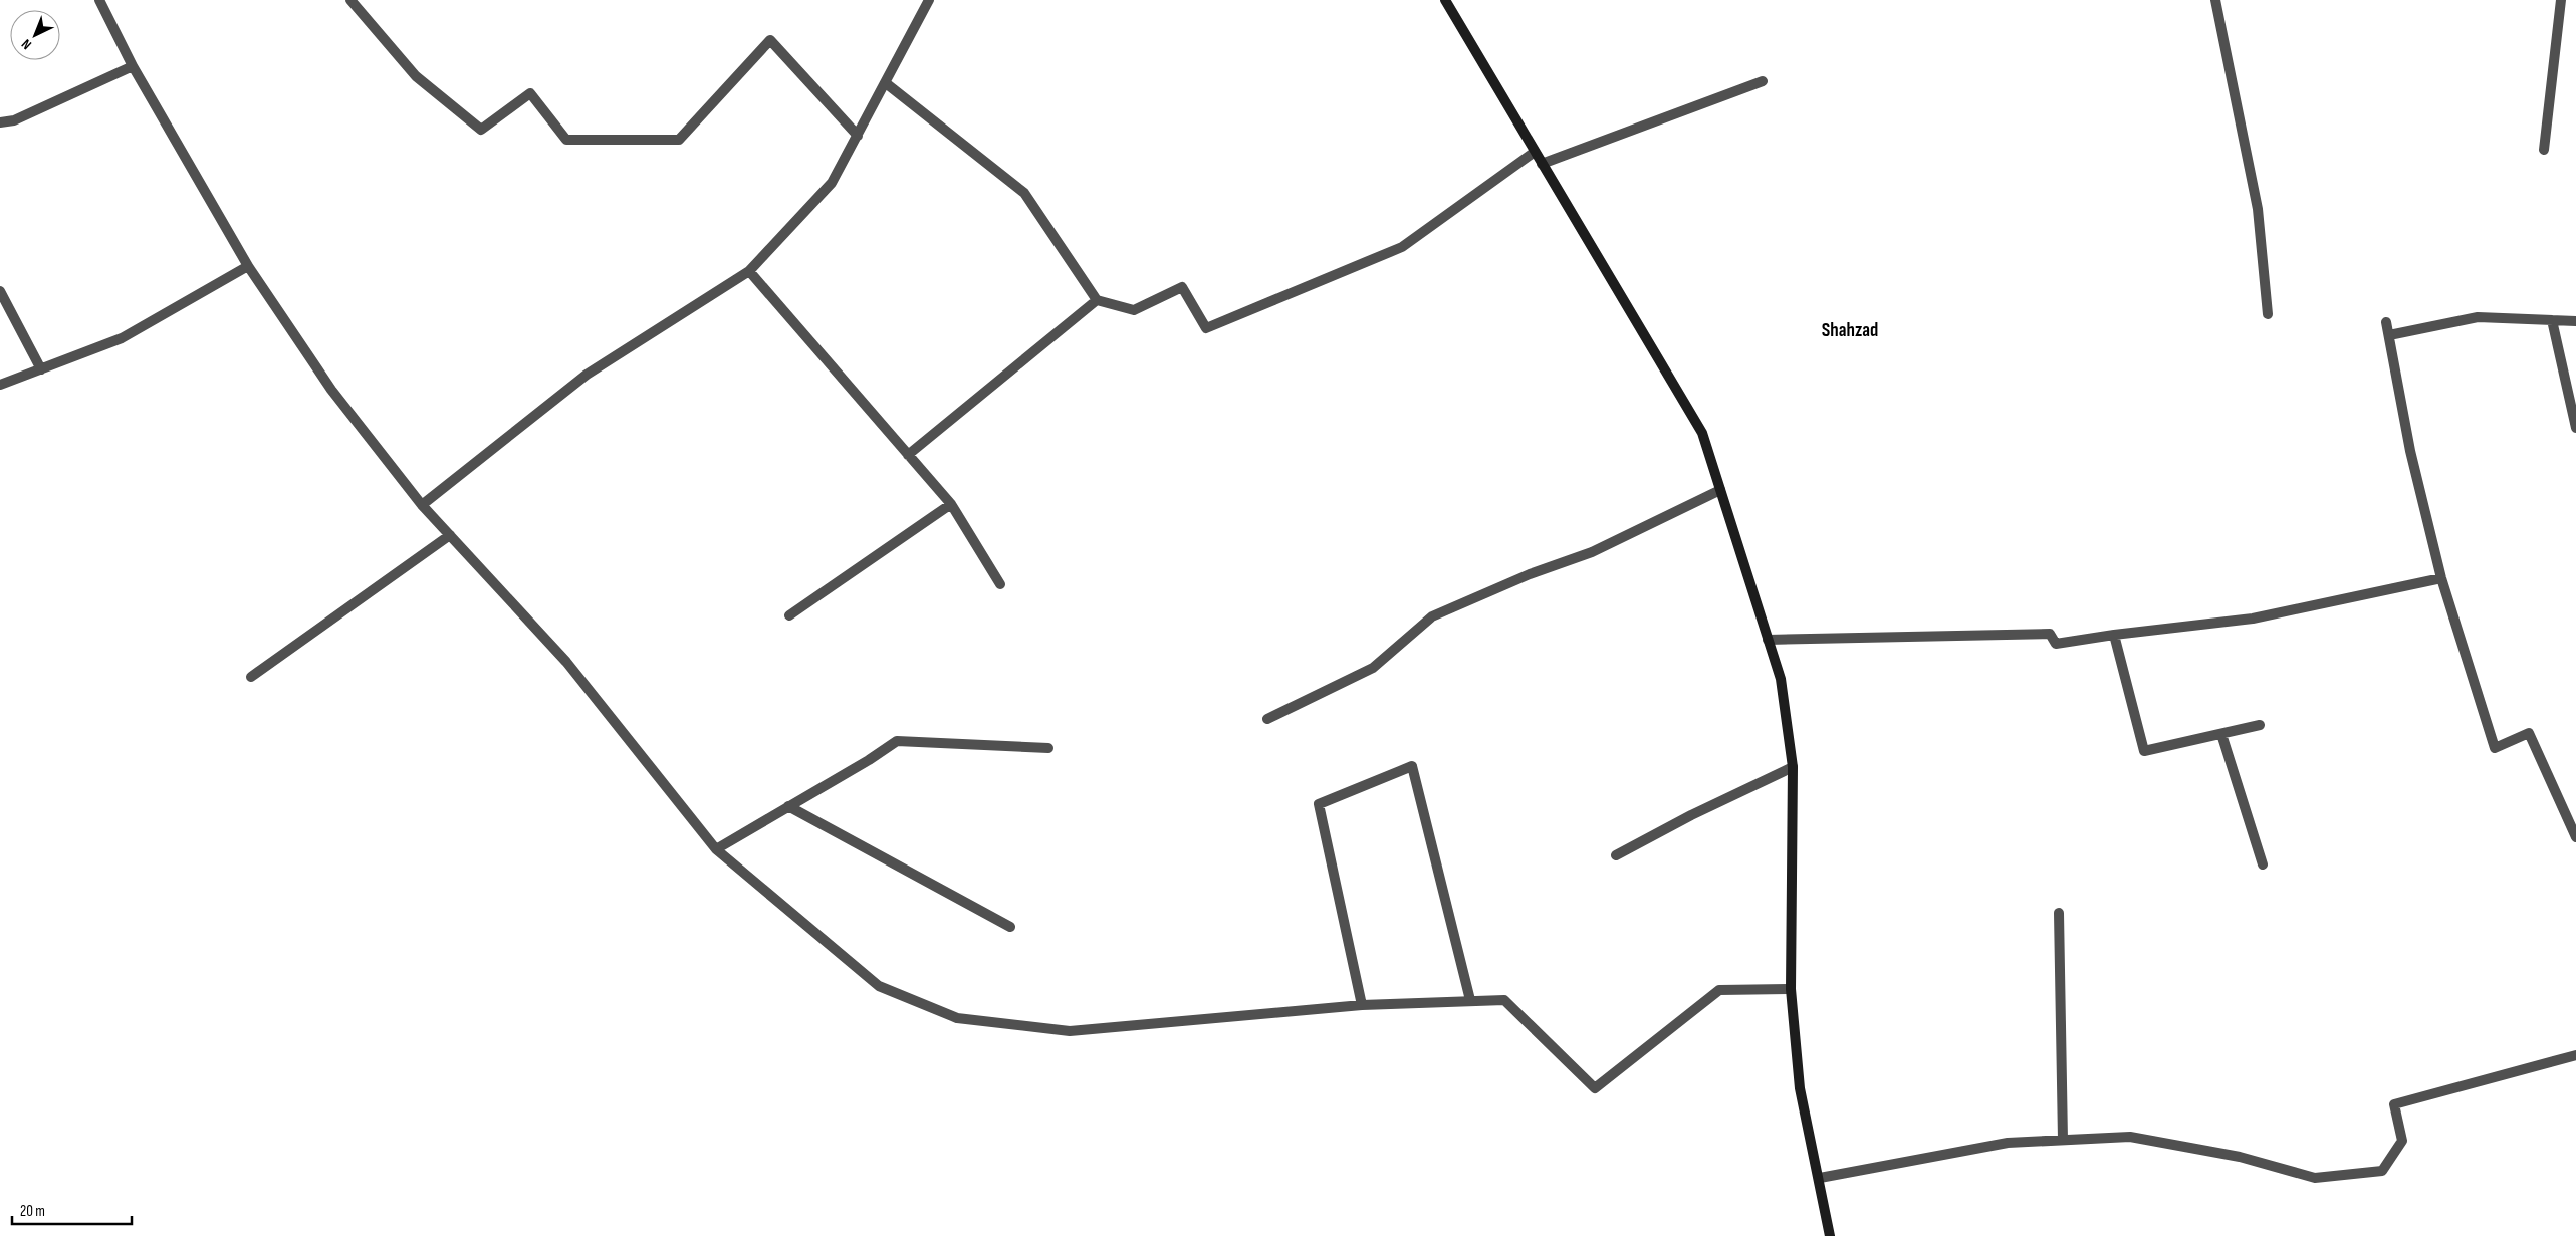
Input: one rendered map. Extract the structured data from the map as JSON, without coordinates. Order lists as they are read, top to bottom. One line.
{"districts":["Shahzad"],"scale_bar":"20 m","north":"bottom left"}
